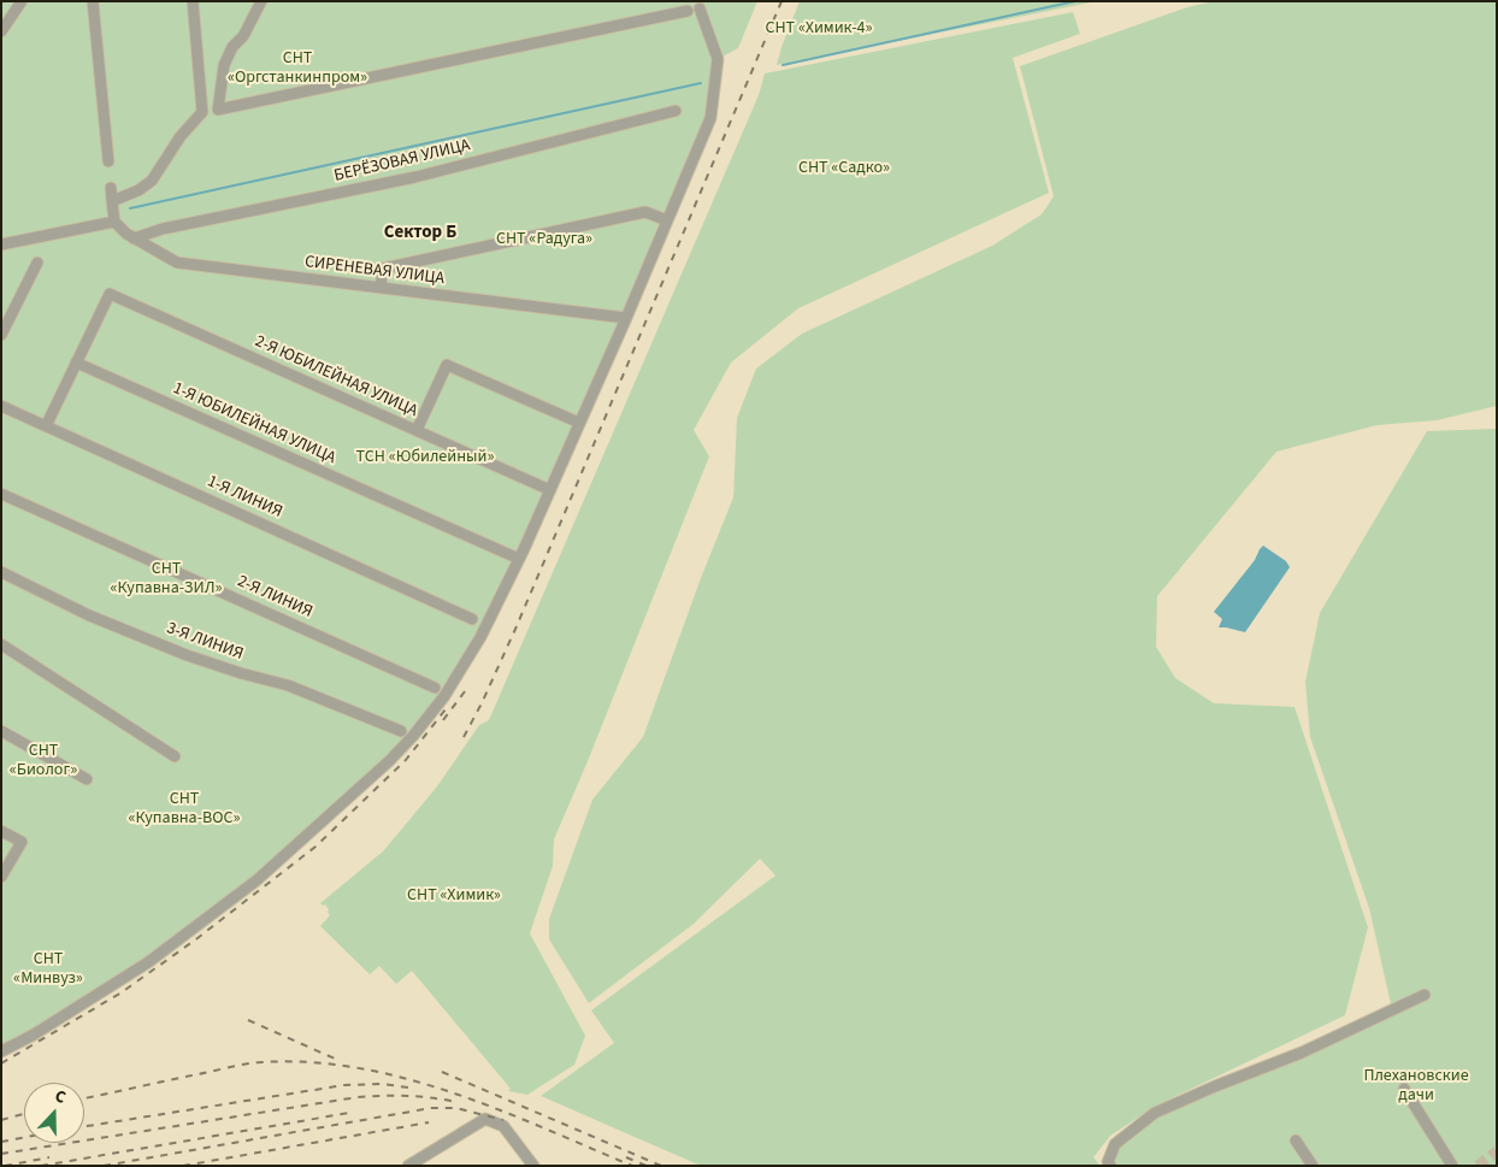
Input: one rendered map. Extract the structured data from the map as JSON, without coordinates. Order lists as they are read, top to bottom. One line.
{"streets":{"street":["БЕРЁЗОВАЯ УЛИЦА","СИРЕНЕВАЯ УЛИЦА","2-Я ЮБИЛЕЙНАЯ УЛИЦА","1-Я ЮБИЛЕЙНАЯ УЛИЦА","1-Я ЛИНИЯ","2-Я ЛИНИЯ","3-Я ЛИНИЯ"]},"crossings":[["БЕРЁЗОВАЯ УЛИЦА","СИРЕНЕВАЯ УЛИЦА"],["2-Я ЮБИЛЕЙНАЯ УЛИЦА","1-Я ЮБИЛЕЙНАЯ УЛИЦА"]],"districts":["Сектор Б"],"parks":["СНТ «Химик-4»","СНТ «Оргстанкинпром»","СНТ «Садко»","СНТ «Радуга»","ТСН «Юбилейный»","СНТ «Купавна-ЗИЛ»","СНТ «Биолог»","СНТ «Купавна-ВОС»","СНТ «Химик»","СНТ «Минвуз»","Плехановские дачи"],"north":"top"}
